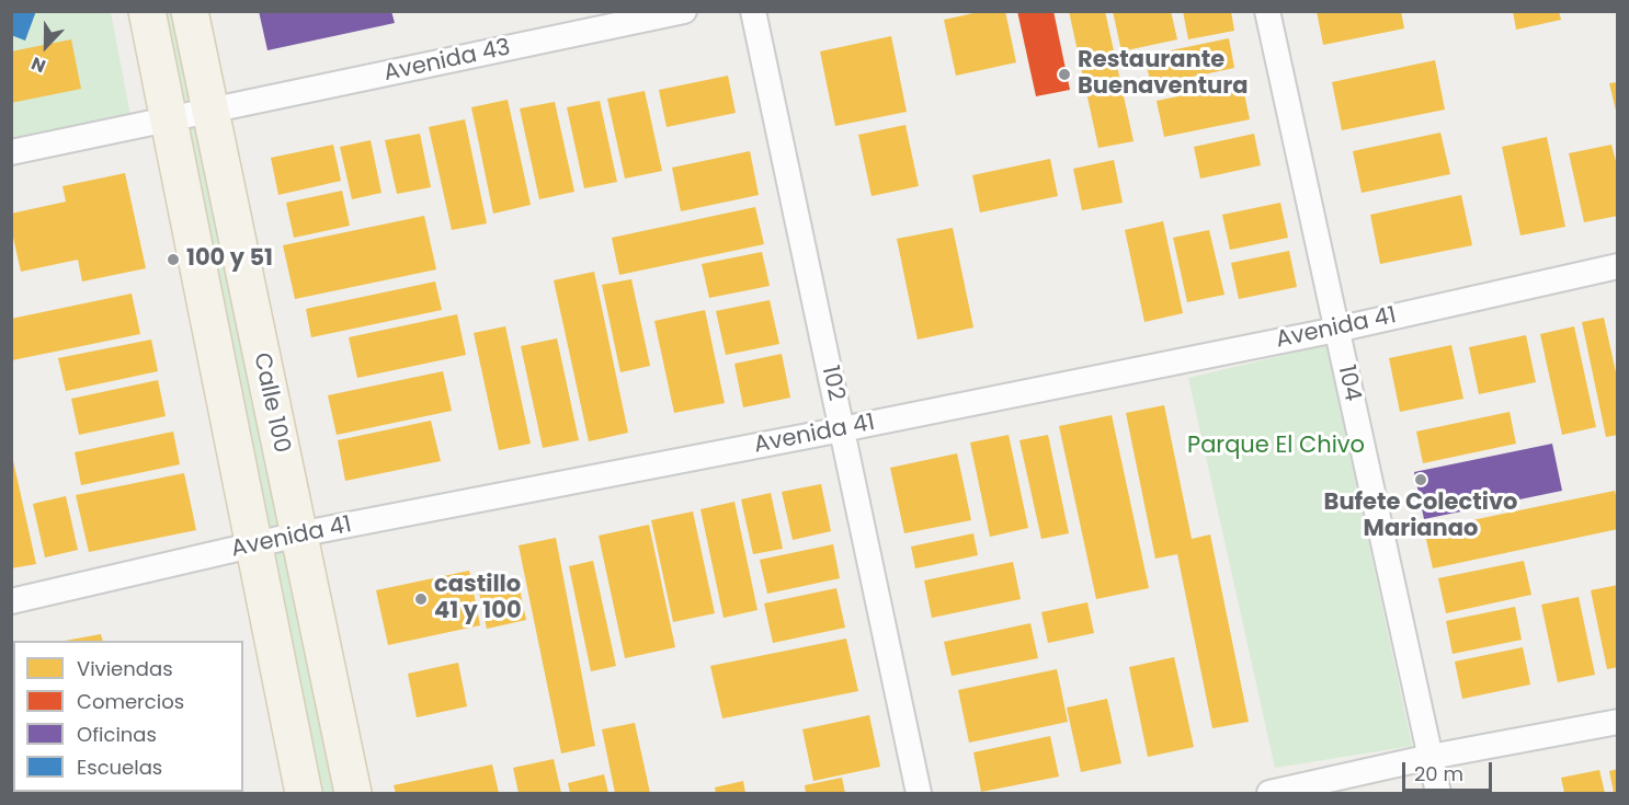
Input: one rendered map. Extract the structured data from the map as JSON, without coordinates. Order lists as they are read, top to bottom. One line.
{"streets":{"main road":["Calle 100"],"street":["Avenida 43","Avenida 41","102","104"]},"crossings":[["Avenida 43","Calle 100"],["Avenida 41","102"],["Avenida 41","104"],["Avenida 41","Calle 100"]],"parks":["Parque El Chivo"],"places":["Restaurante Buenaventura","100 y 51","Bufete Colectivo Marianao","castillo 41 y 100"],"legend":["Viviendas","Comercios","Oficinas","Escuelas"],"scale_bar":"20 m","north":"bottom"}
